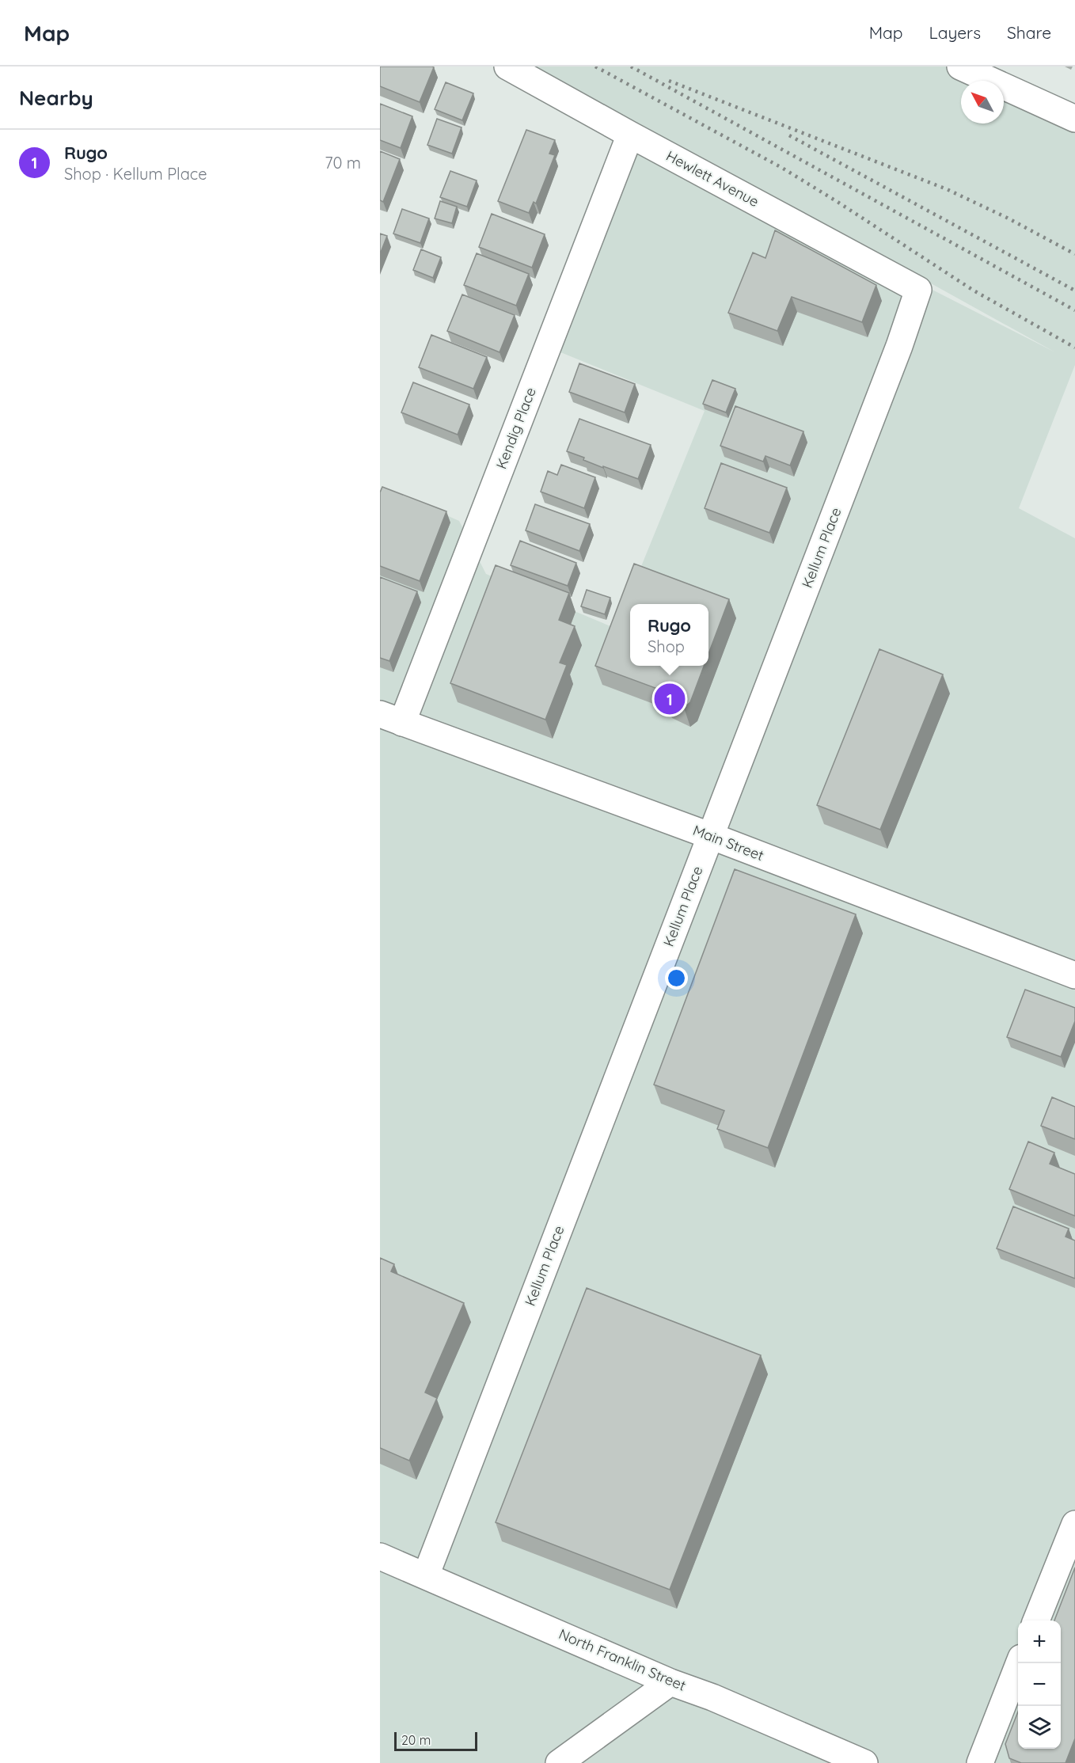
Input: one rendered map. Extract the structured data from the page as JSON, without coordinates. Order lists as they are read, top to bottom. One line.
{"streets":{"street":["Hewlett Avenue","Kendig Place","Kellum Place","Main Street","North Franklin Street"]},"crossings":[["Hewlett Avenue","Kendig Place"],["Hewlett Avenue","Kellum Place"],["Kendig Place","Main Street"],["Kellum Place","Main Street"],["Kellum Place","North Franklin Street"]],"scale_bar":"20 m","north":"top left","page":{"header":"Map","nav":["Map","Layers","Share"],"heading":"Nearby","list":[{"mark":"1","name":"Rugo","note":"Shop · Kellum Place","value":"70 m"}],"popup":["Rugo","Shop"],"pins":"1","map_buttons":["+","−"],"scale":"20 m"}}
